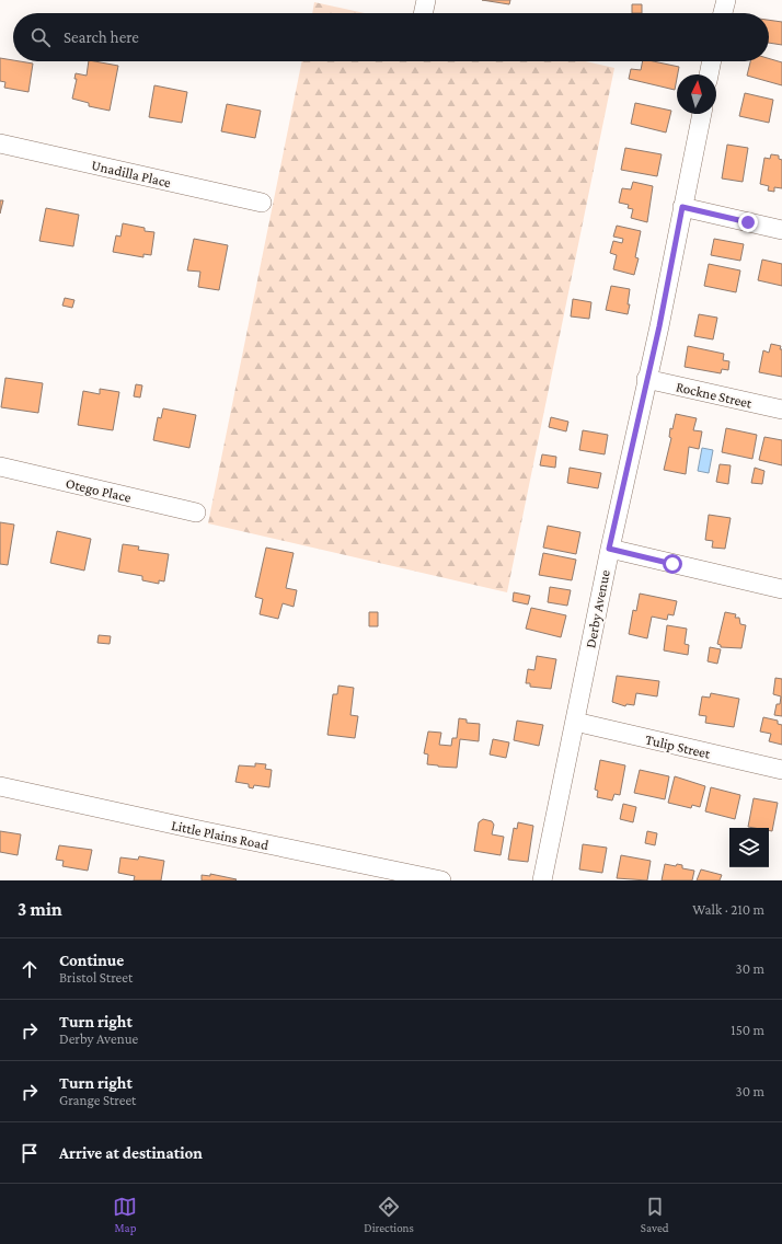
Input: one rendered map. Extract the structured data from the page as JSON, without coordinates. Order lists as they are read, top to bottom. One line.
{"streets":{"street":["Unadilla Place","Rockne Street","Otego Place","Derby Avenue","Tulip Street","Little Plains Road"]},"crossings":[["Rockne Street","Derby Avenue"],["Derby Avenue","Tulip Street"]],"north":"top","page":{"search":"Search here","heading":["3 min","Walk · 210 m"],"list":[["Continue","Bristol Street","30 m"],["Turn right","Derby Avenue","150 m"],["Turn right","Grange Street","30 m"],"Arrive at destination"],"nav":["Map","Directions","Saved"]}}
